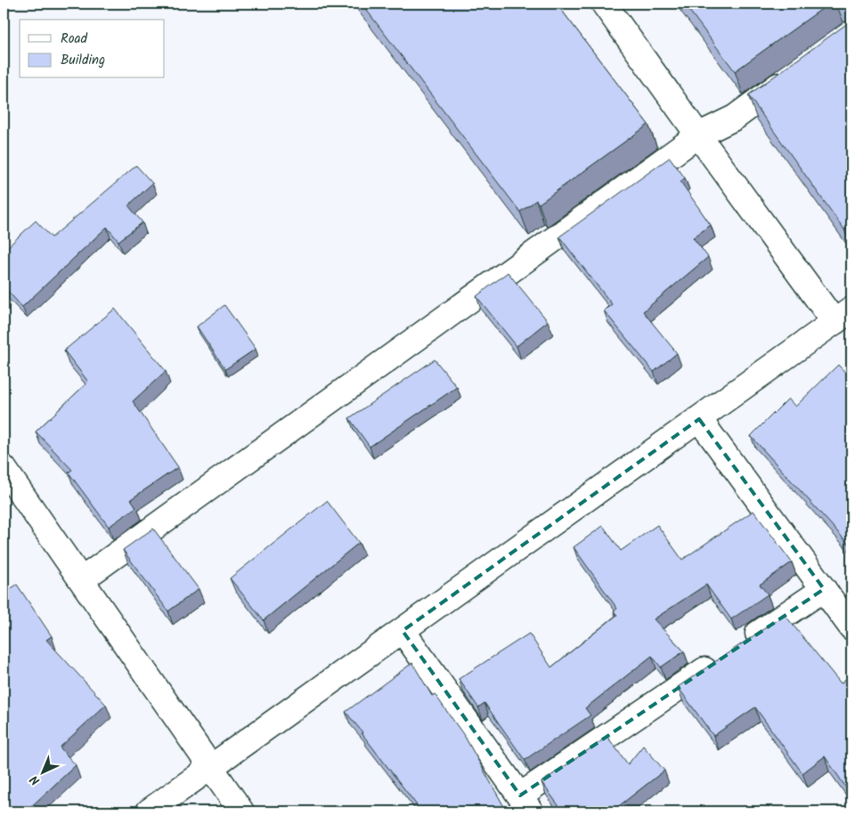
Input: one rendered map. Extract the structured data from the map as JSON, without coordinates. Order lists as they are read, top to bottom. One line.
{"legend":["Road","Building"],"north":"bottom left"}
